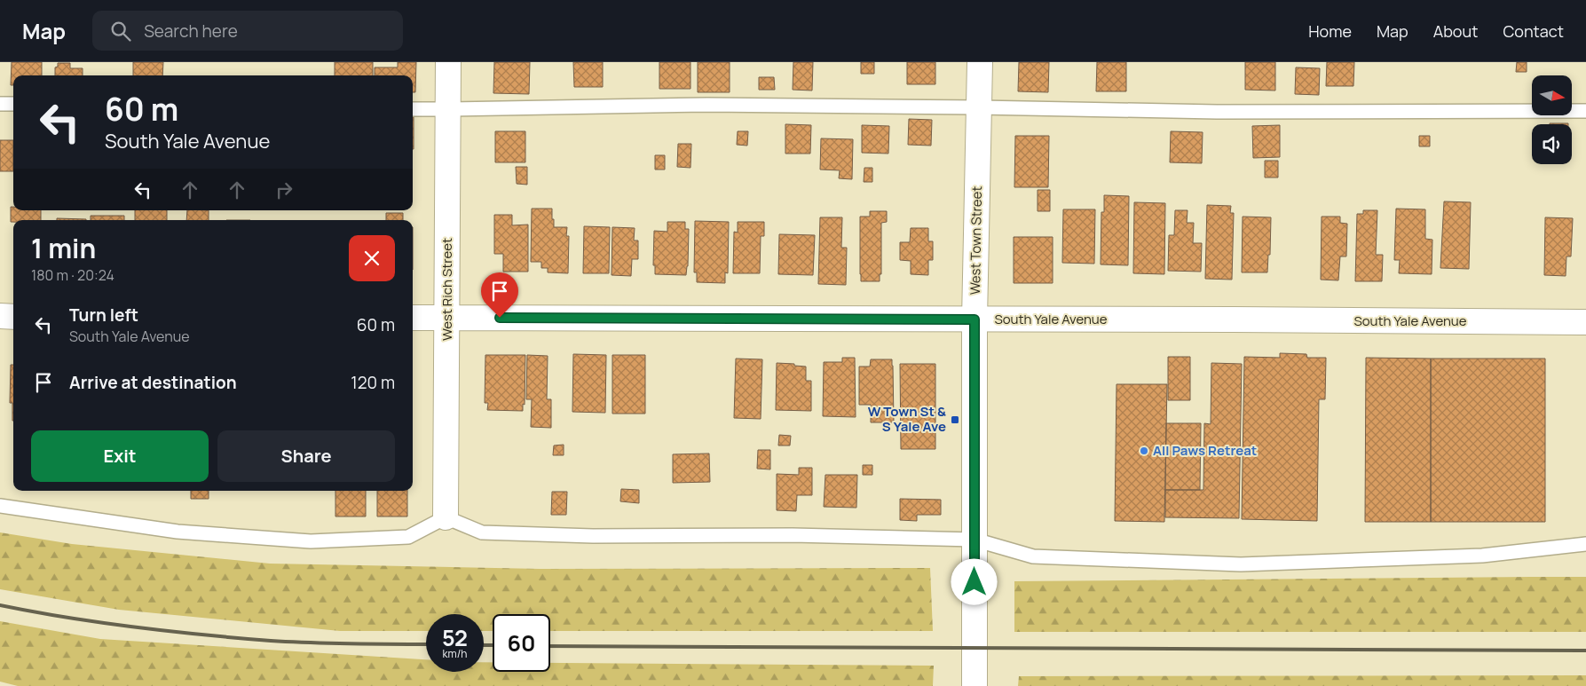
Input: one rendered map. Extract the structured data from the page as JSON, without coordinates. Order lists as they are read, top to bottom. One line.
{"streets":{"street":["West Town Street","West Rich Street","South Yale Avenue"]},"crossings":[["West Town Street","South Yale Avenue"],["West Rich Street","South Yale Avenue"]],"places":{"transit":["W Town St & S Yale Ave"],"other":["All Paws Retreat"]},"north":"right","page":{"header":"Map","search":"Search here","nav":["Home","Map","About","Contact"],"turn":["60 m","South Yale Avenue"],"heading":["1 min","180 m · 20:24"],"list":[{"name":"Turn left","note":"South Yale Avenue","value":"60 m"},{"name":"Arrive at destination","value":"120 m"}],"buttons":["Exit","Share"],"speed":"52 km/h","limit":"60"}}
